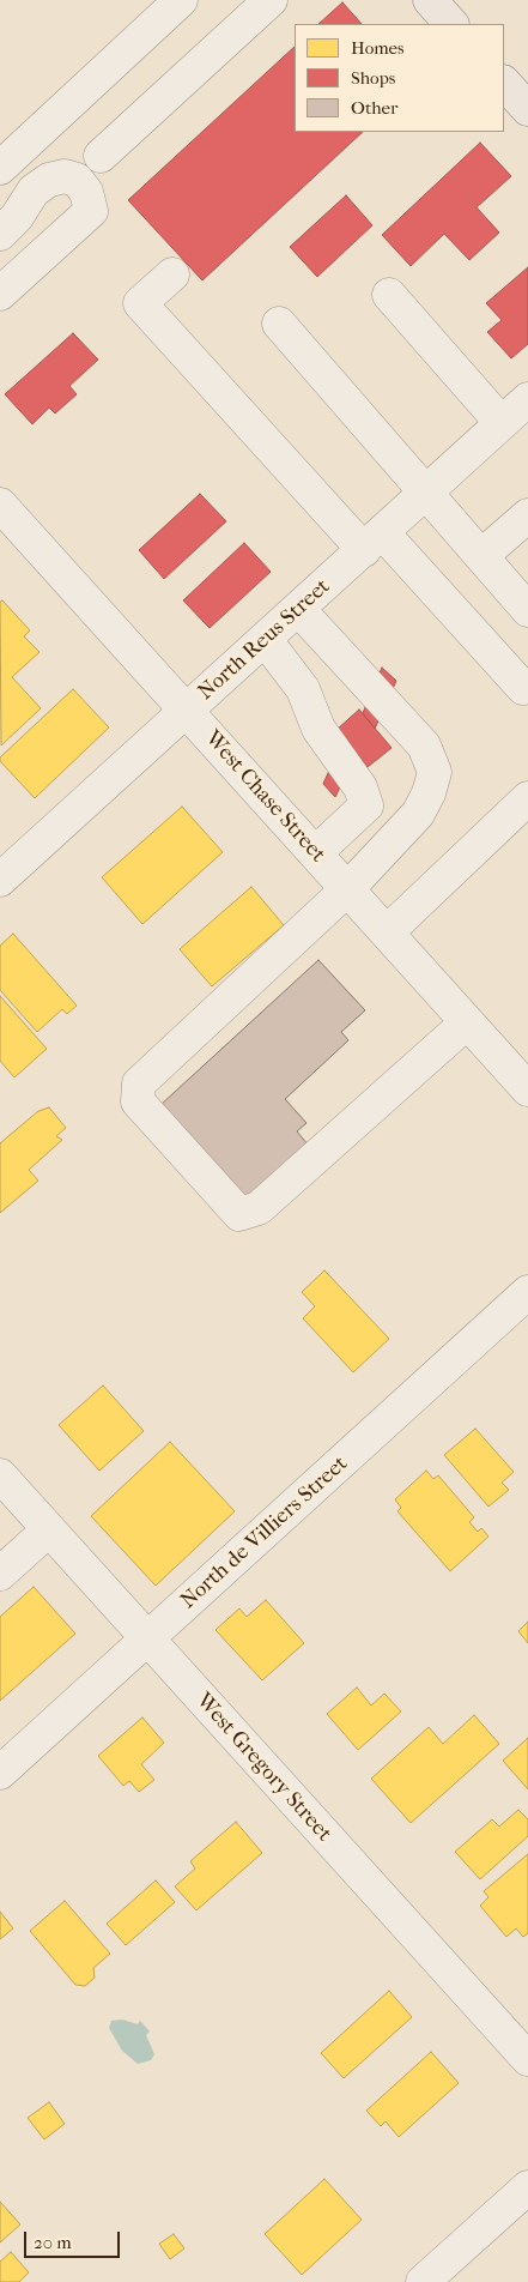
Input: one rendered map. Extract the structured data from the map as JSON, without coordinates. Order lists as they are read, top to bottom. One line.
{"streets":{"street":["North Reus Street","West Chase Street","North de Villiers Street","West Gregory Street"]},"crossings":[["North Reus Street","West Chase Street"],["North de Villiers Street","West Gregory Street"]],"legend":["Homes","Shops","Other"],"scale_bar":"20 m"}
